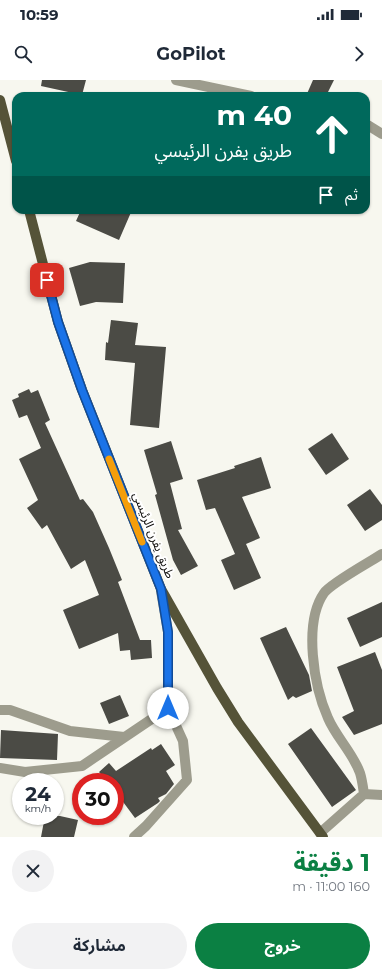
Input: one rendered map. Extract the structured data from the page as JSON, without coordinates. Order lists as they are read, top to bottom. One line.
{"streets":{"main road":["طريق يفرن الرئيسي"]},"page":{"status":"10:59","header":"GoPilot","turn":["40 m","طريق يفرن الرئيسي"],"then":"ثم","speed":"24 km/h","limit":"30","heading":["1 دقيقة","160 m · 11:00"],"buttons":["خروج","مشاركة"]}}
